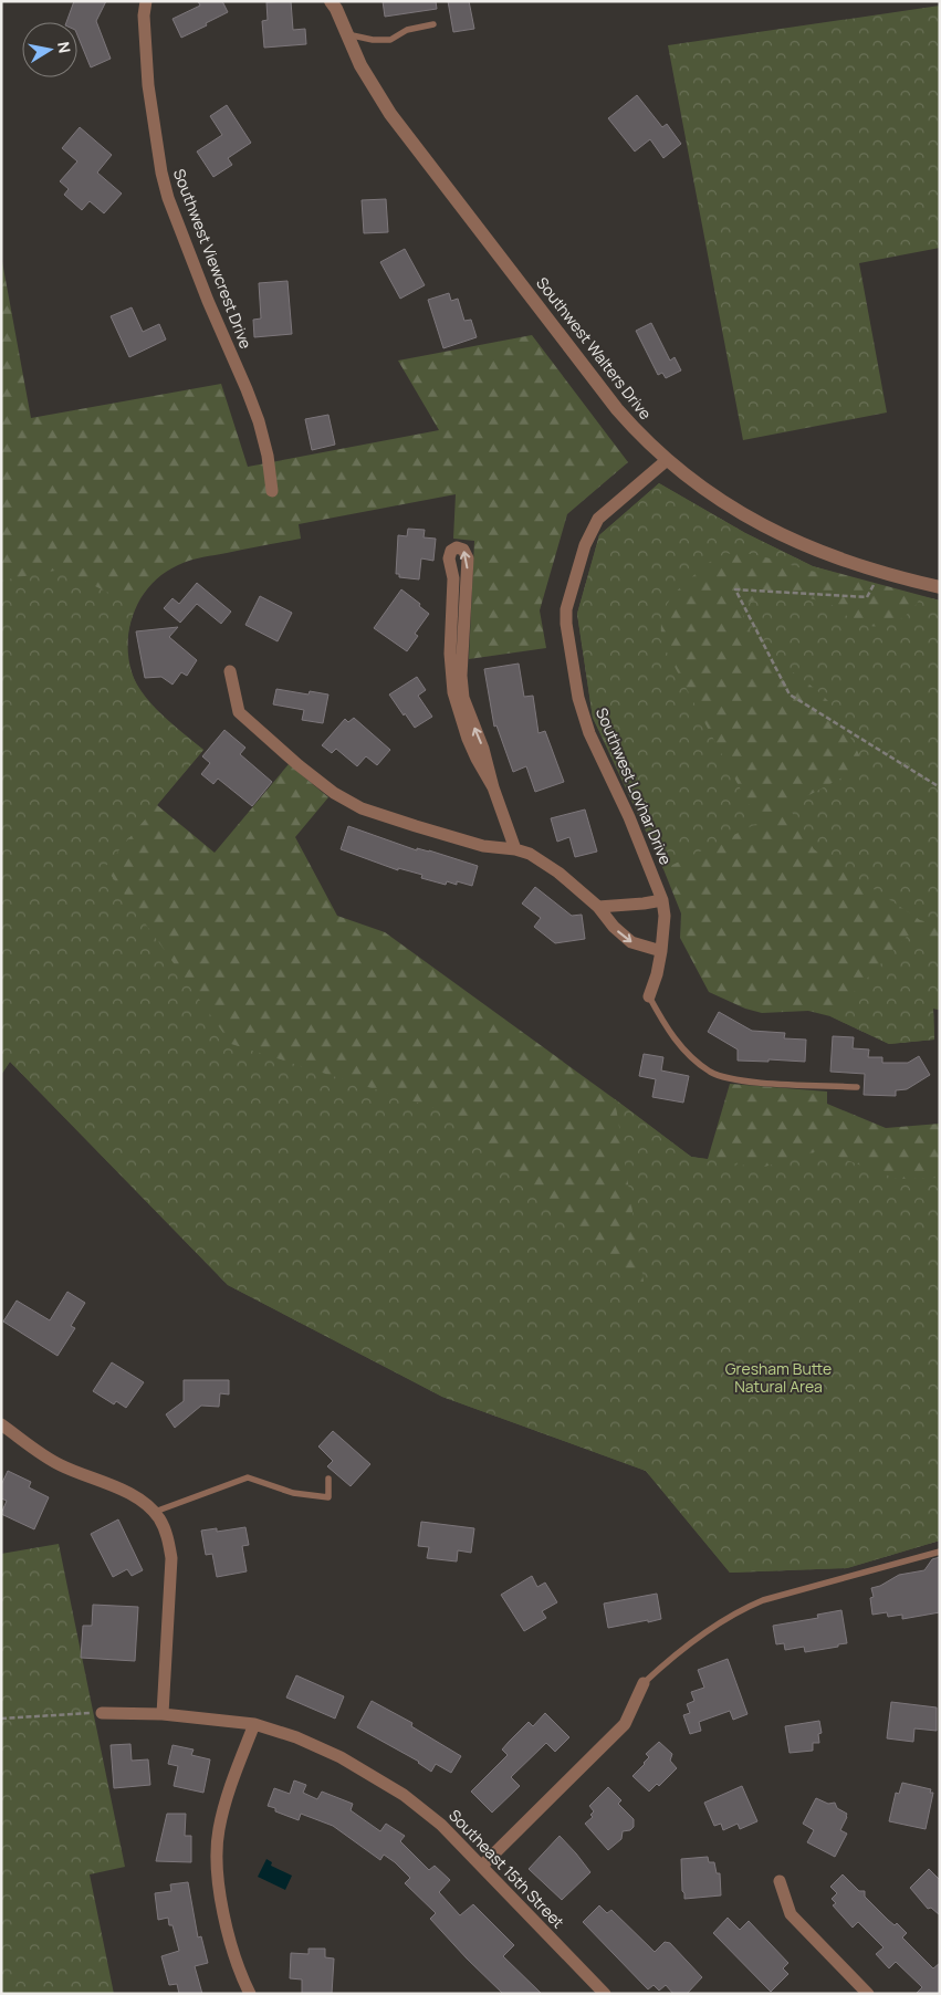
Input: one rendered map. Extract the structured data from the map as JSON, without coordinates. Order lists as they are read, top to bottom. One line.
{"streets":{"street":["Southwest Viewcrest Drive","Southwest Walters Drive","Southwest Lovhar Drive","Southeast 15th Street"]},"crossings":[["Southwest Walters Drive","Southwest Lovhar Drive"]],"parks":["Gresham Butte Natural Area"],"north":"right"}
